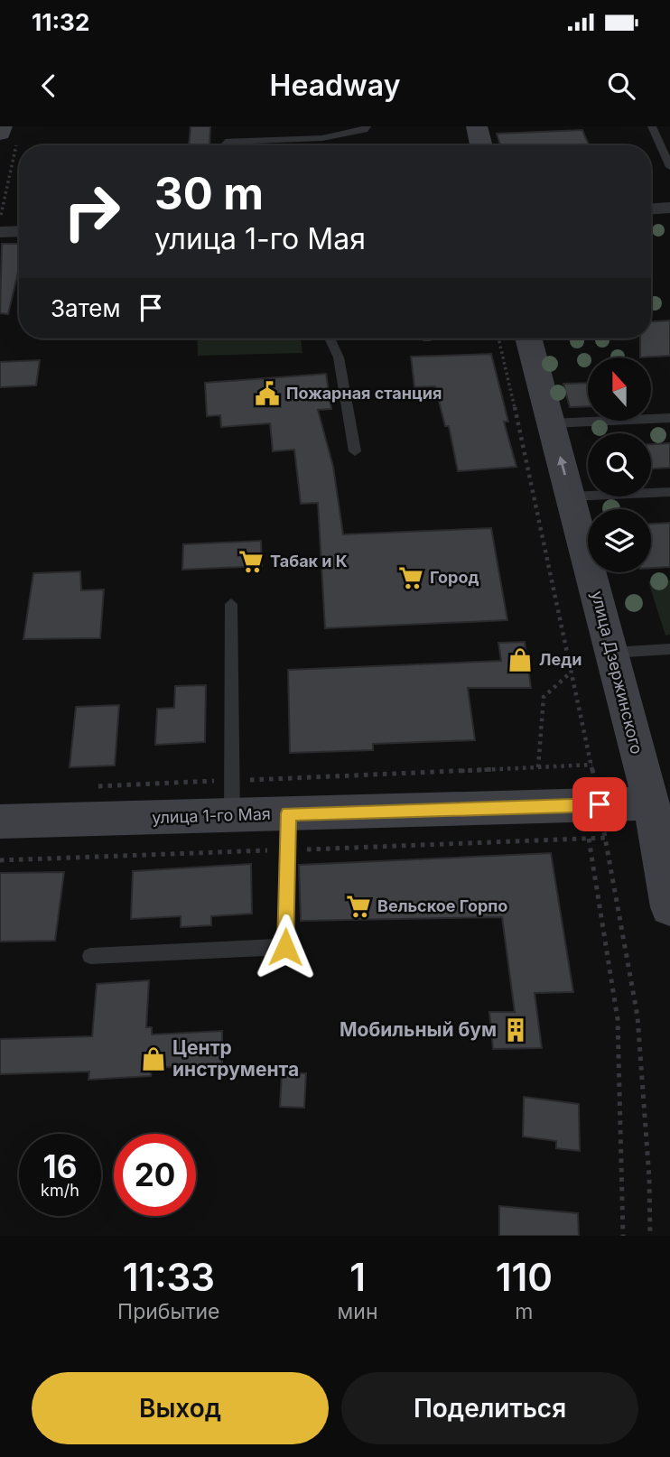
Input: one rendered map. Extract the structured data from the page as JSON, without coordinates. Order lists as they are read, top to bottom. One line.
{"streets":{"main road":["улица Дзержинского","улица 1-го Мая"]},"crossings":[["улица Дзержинского","улица 1-го Мая"]],"places":{"public building":["Пожарная станция"],"supermarket":["Табак и К","Город","Вельское Горпо"],"shop":["Леди","Центр инструмента"],"building":["Мобильный бум"]},"north":"top","page":{"status":"11:32","header":"Headway","turn":["30 m","улица 1-го Мая"],"then":"Затем","speed":"16 km/h","limit":"20","eta":["11:33","Прибытие","1","мин","110","m"],"buttons":["Выход","Поделиться"]}}
